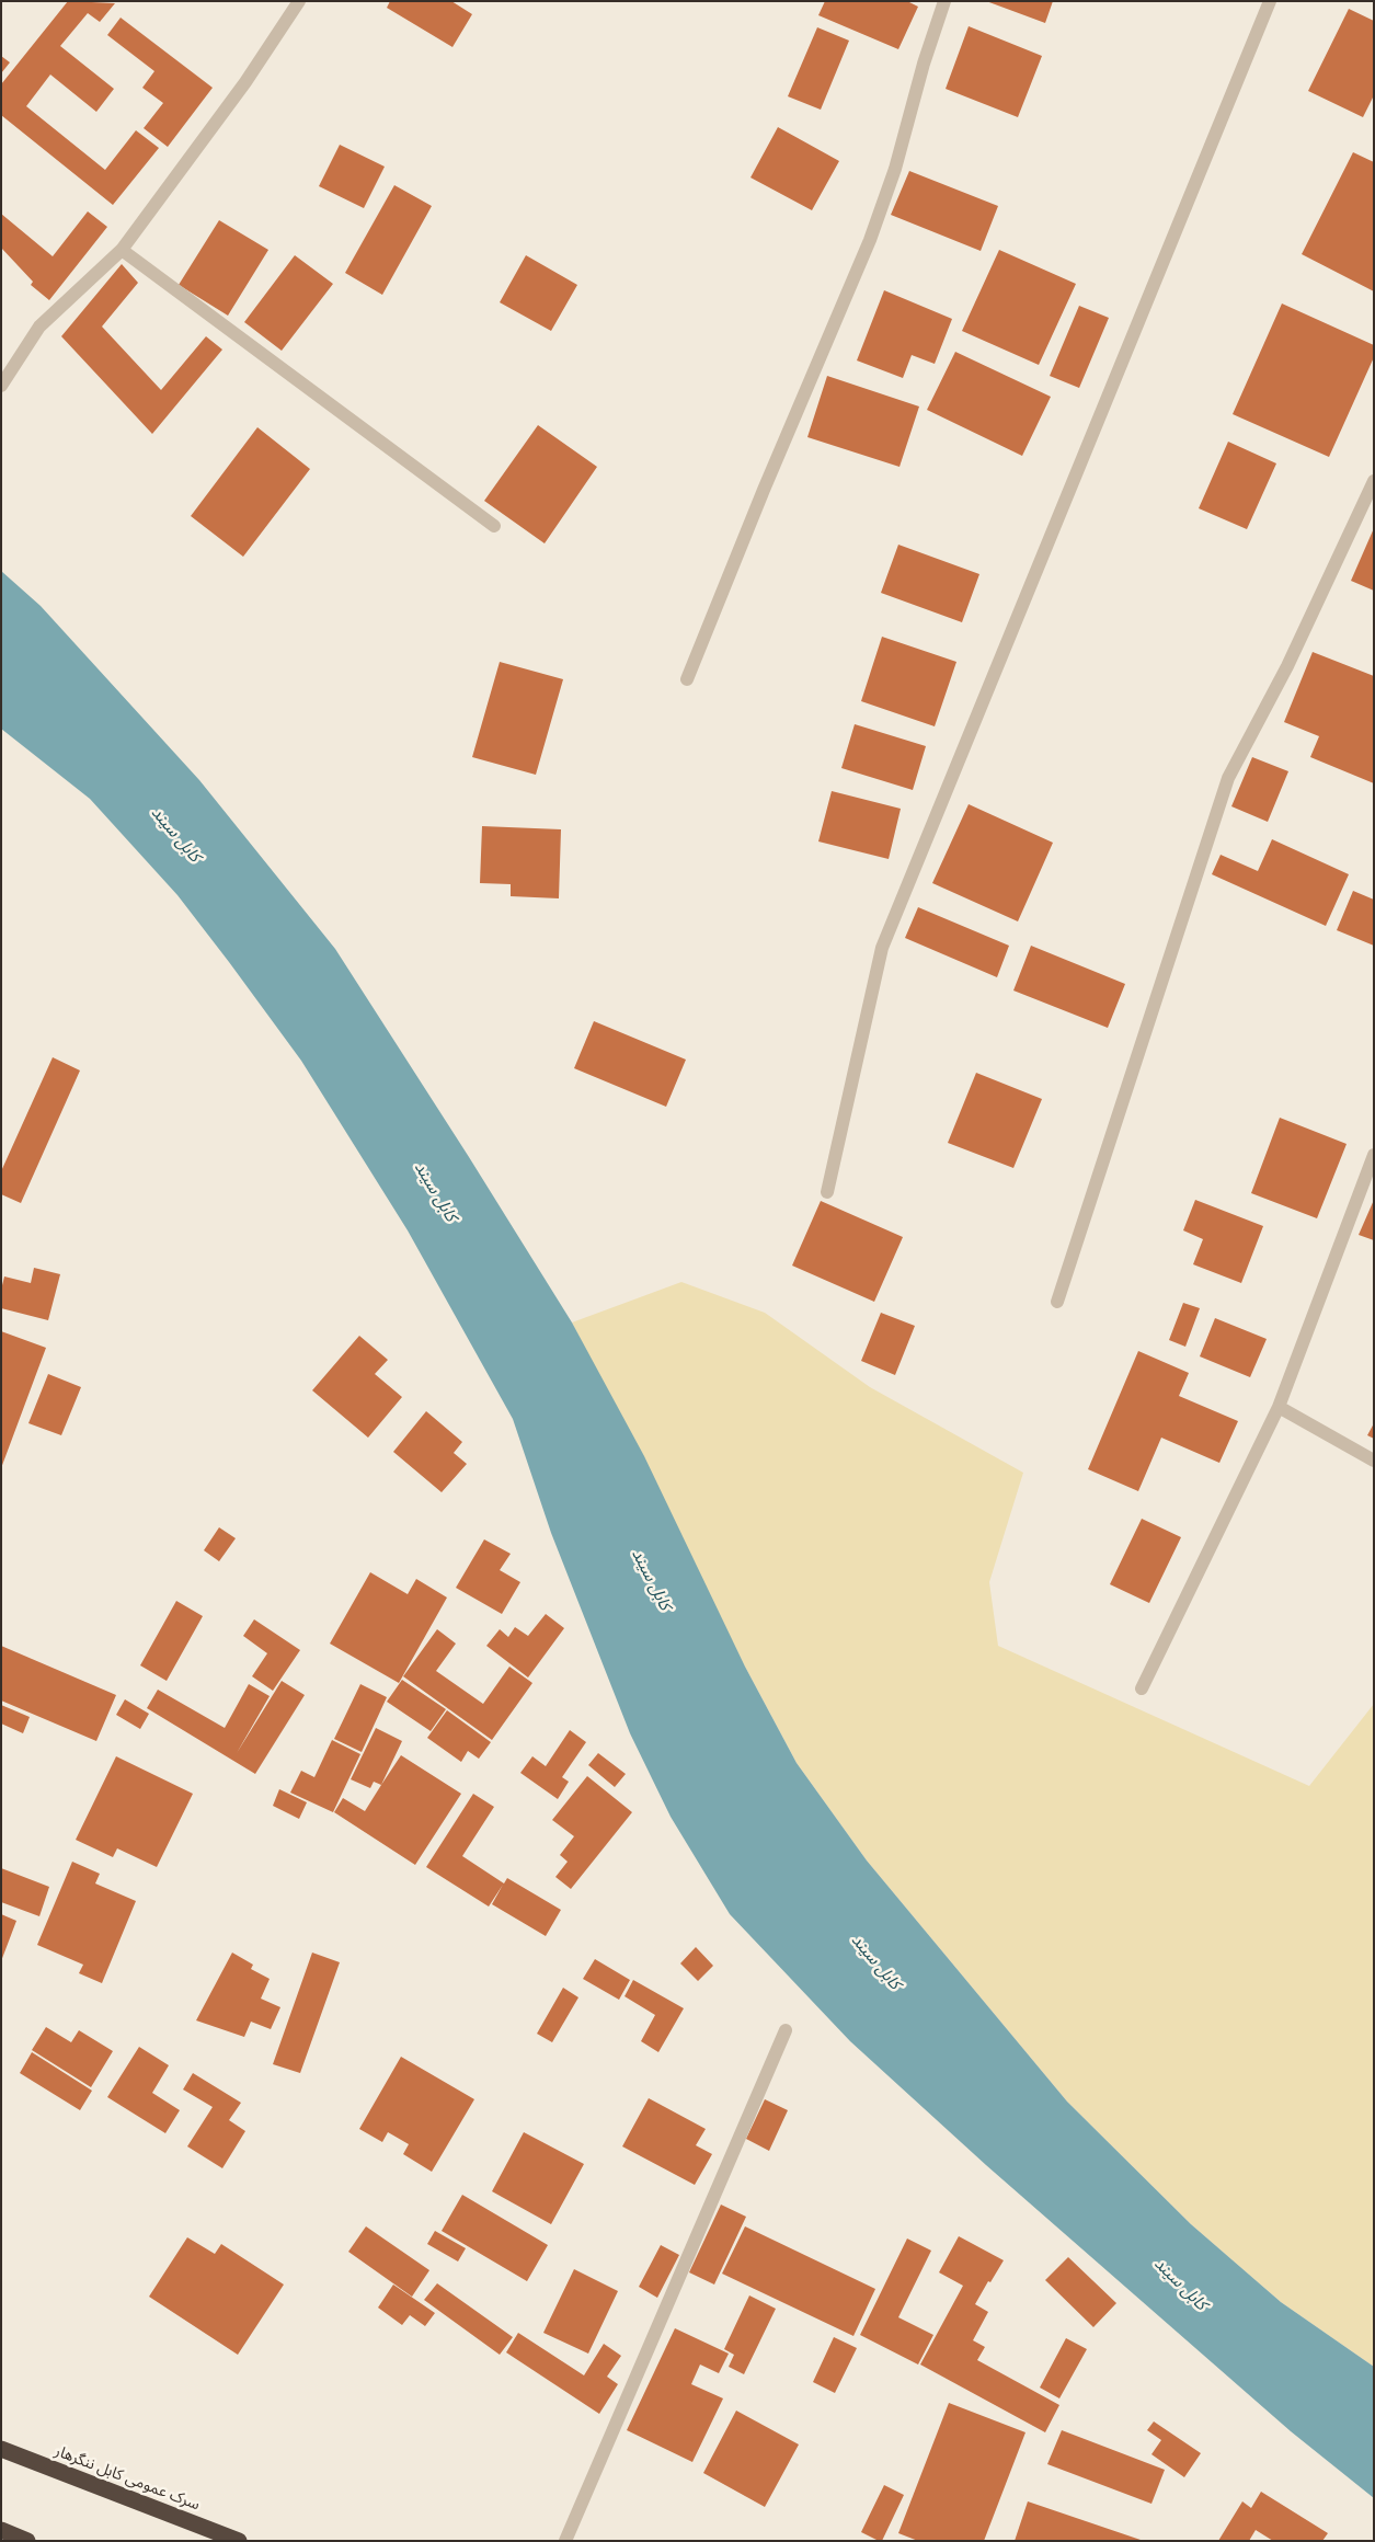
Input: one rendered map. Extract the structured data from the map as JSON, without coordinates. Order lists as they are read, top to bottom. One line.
{"streets":{"highway":["سرک عمومی کابل ننگرهار"]},"water":["کابل سيند"]}
